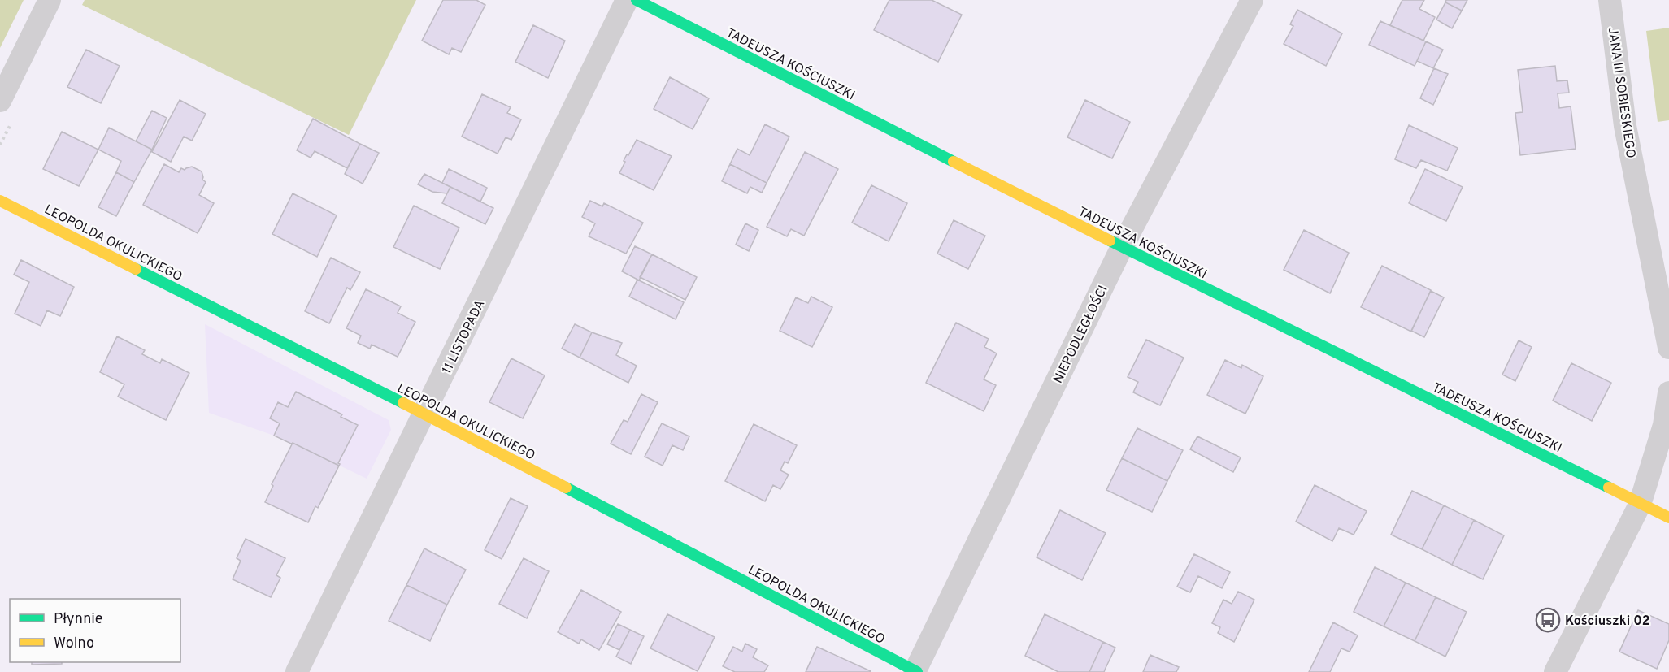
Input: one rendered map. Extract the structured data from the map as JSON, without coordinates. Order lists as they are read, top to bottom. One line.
{"streets":{"street":["TADEUSZA KOŚCIUSZKI","JANA III SOBIESKIEGO","LEOPOLDA OKULICKIEGO","NIEPODLEGŁOŚCI","11 LISTOPADA"]},"crossings":[["TADEUSZA KOŚCIUSZKI","NIEPODLEGŁOŚCI"],["LEOPOLDA OKULICKIEGO","NIEPODLEGŁOŚCI"],["LEOPOLDA OKULICKIEGO","11 LISTOPADA"]],"places":{"bus stop":["Kościuszki 02"]},"legend":["Płynnie","Wolno"]}
